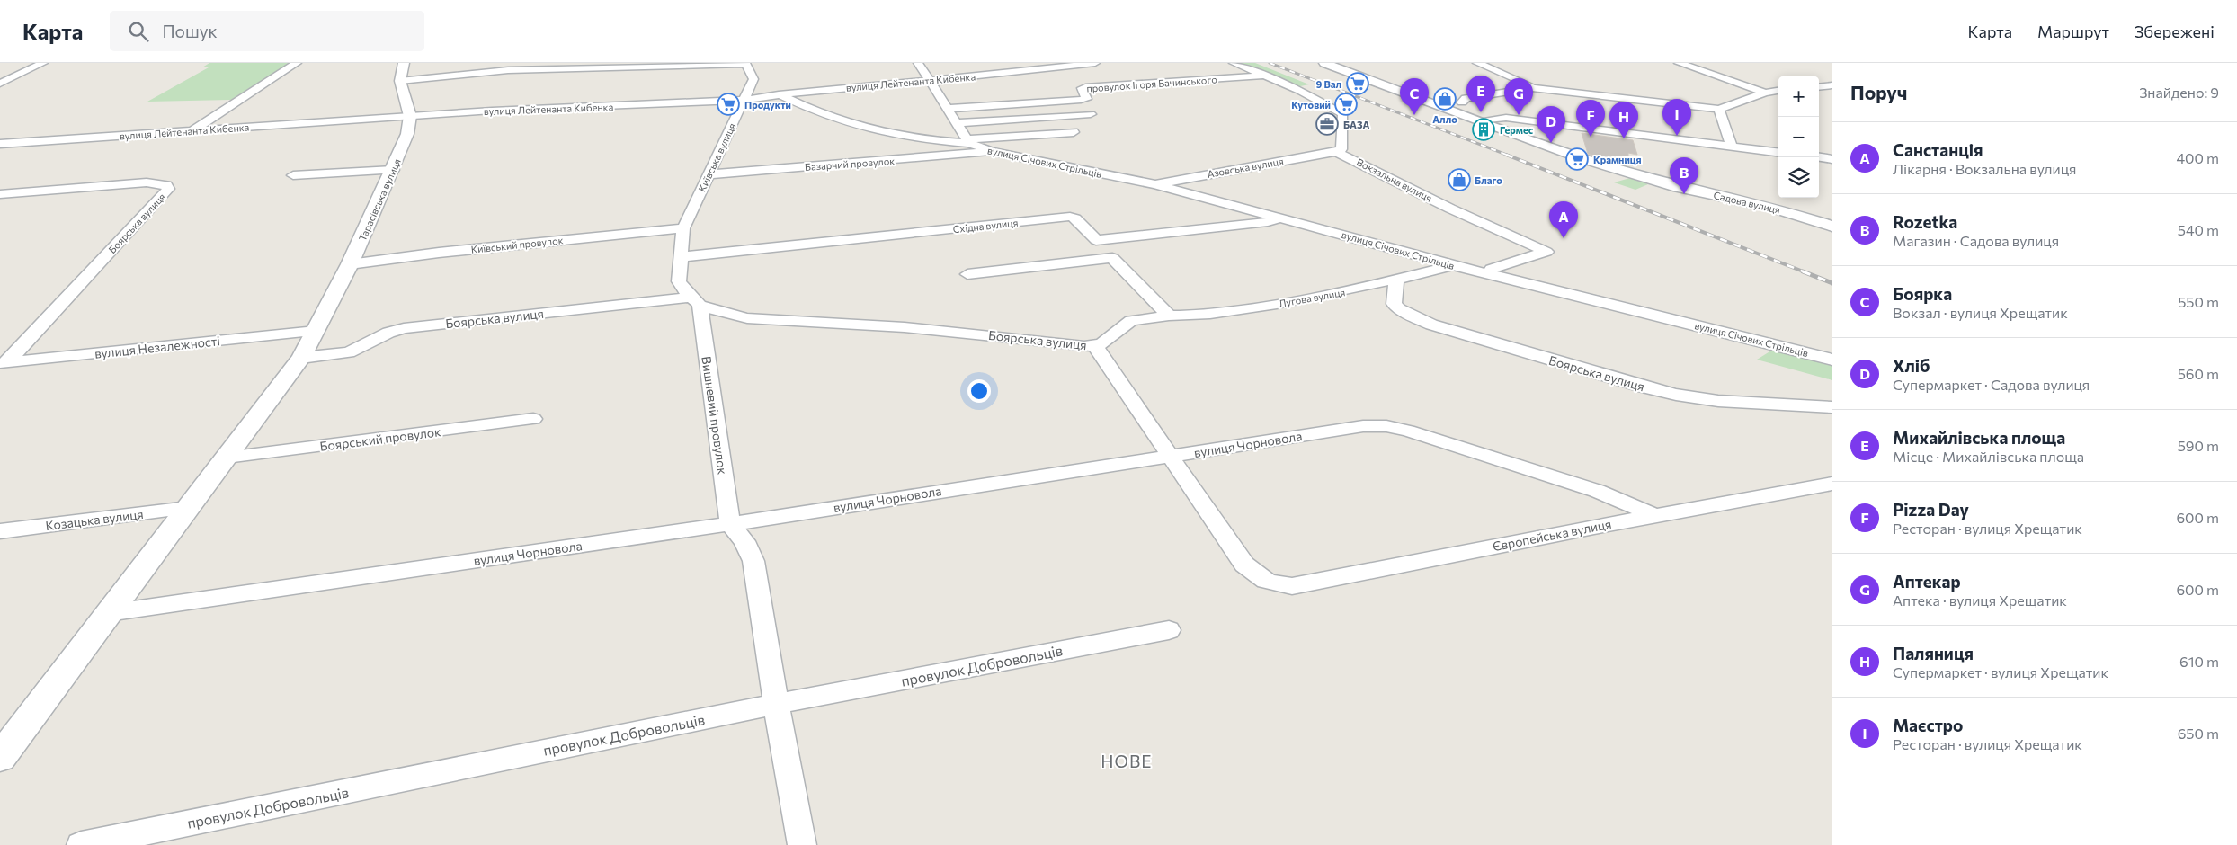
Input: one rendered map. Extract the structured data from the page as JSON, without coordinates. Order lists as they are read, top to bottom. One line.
{"streets":{"street":["вулиця Лейтенанта Кибенка","провулок Ігоря Бачинського","Київська вулиця","вулиця Січових Стрільців","Базарний провулок","Азовська вулиця","Вокзальна вулиця","Тарасівська вулиця","Садова вулиця","Боярська вулиця","Східна вулиця","Київський провулок","Лугова вулиця","вулиця Незалежності","Вишневий провулок","Боярський провулок","вулиця Чорновола","Козацька вулиця","Європейська вулиця","провулок Добровольців"]},"crossings":[["вулиця Лейтенанта Кибенка","Київська вулиця"],["вулиця Лейтенанта Кибенка","Тарасівська вулиця"],["Київська вулиця","Базарний провулок"],["Київська вулиця","Боярська вулиця"],["Київська вулиця","Східна вулиця"],["Київська вулиця","Київський провулок"],["Київська вулиця","Вишневий провулок"],["вулиця Січових Стрільців","Базарний провулок"],["вулиця Січових Стрільців","Азовська вулиця"],["вулиця Січових Стрільців","Лугова вулиця"],["Азовська вулиця","Вокзальна вулиця"],["Тарасівська вулиця","Боярська вулиця"],["Тарасівська вулиця","Київський провулок"],["Тарасівська вулиця","вулиця Незалежності"],["Тарасівська вулиця","Боярський провулок"],["Тарасівська вулиця","вулиця Чорновола"],["Тарасівська вулиця","Козацька вулиця"],["Боярська вулиця","Лугова вулиця"],["Боярська вулиця","вулиця Незалежності"],["Боярська вулиця","Вишневий провулок"],["Вишневий провулок","вулиця Чорновола"],["вулиця Чорновола","Європейська вулиця"]],"districts":["НОВЕ"],"places":{"supermarket":["9 Вал","Продукти","Кутовий","Крамниця"],"shop":["Алло","Благо"],"office":["БАЗА"],"building":["Гермес"]},"page":{"header":"Карта","search":"Пошук","nav":["Карта","Маршрут","Збережені"],"heading":["Поруч","Знайдено: 9"],"pins":["E","C","G","I","F","H","D","B","A"],"map_buttons":["+","−"],"list":[{"mark":"A","name":"Санстанція","note":"Лікарня · Вокзальна вулиця","value":"400 m"},{"mark":"B","name":"Rozetka","note":"Магазин · Садова вулиця","value":"540 m"},{"mark":"C","name":"Боярка","note":"Вокзал · вулиця Хрещатик","value":"550 m"},{"mark":"D","name":"Хліб","note":"Супермаркет · Садова вулиця","value":"560 m"},{"mark":"E","name":"Михайлівська площа","note":"Місце · Михайлівська площа","value":"590 m"},{"mark":"F","name":"Pizza Day","note":"Ресторан · вулиця Хрещатик","value":"600 m"},{"mark":"G","name":"Аптекар","note":"Аптека · вулиця Хрещатик","value":"600 m"},{"mark":"H","name":"Паляниця","note":"Супермаркет · вулиця Хрещатик","value":"610 m"},{"mark":"I","name":"Маєстро","note":"Ресторан · вулиця Хрещатик","value":"650 m"}]}}
